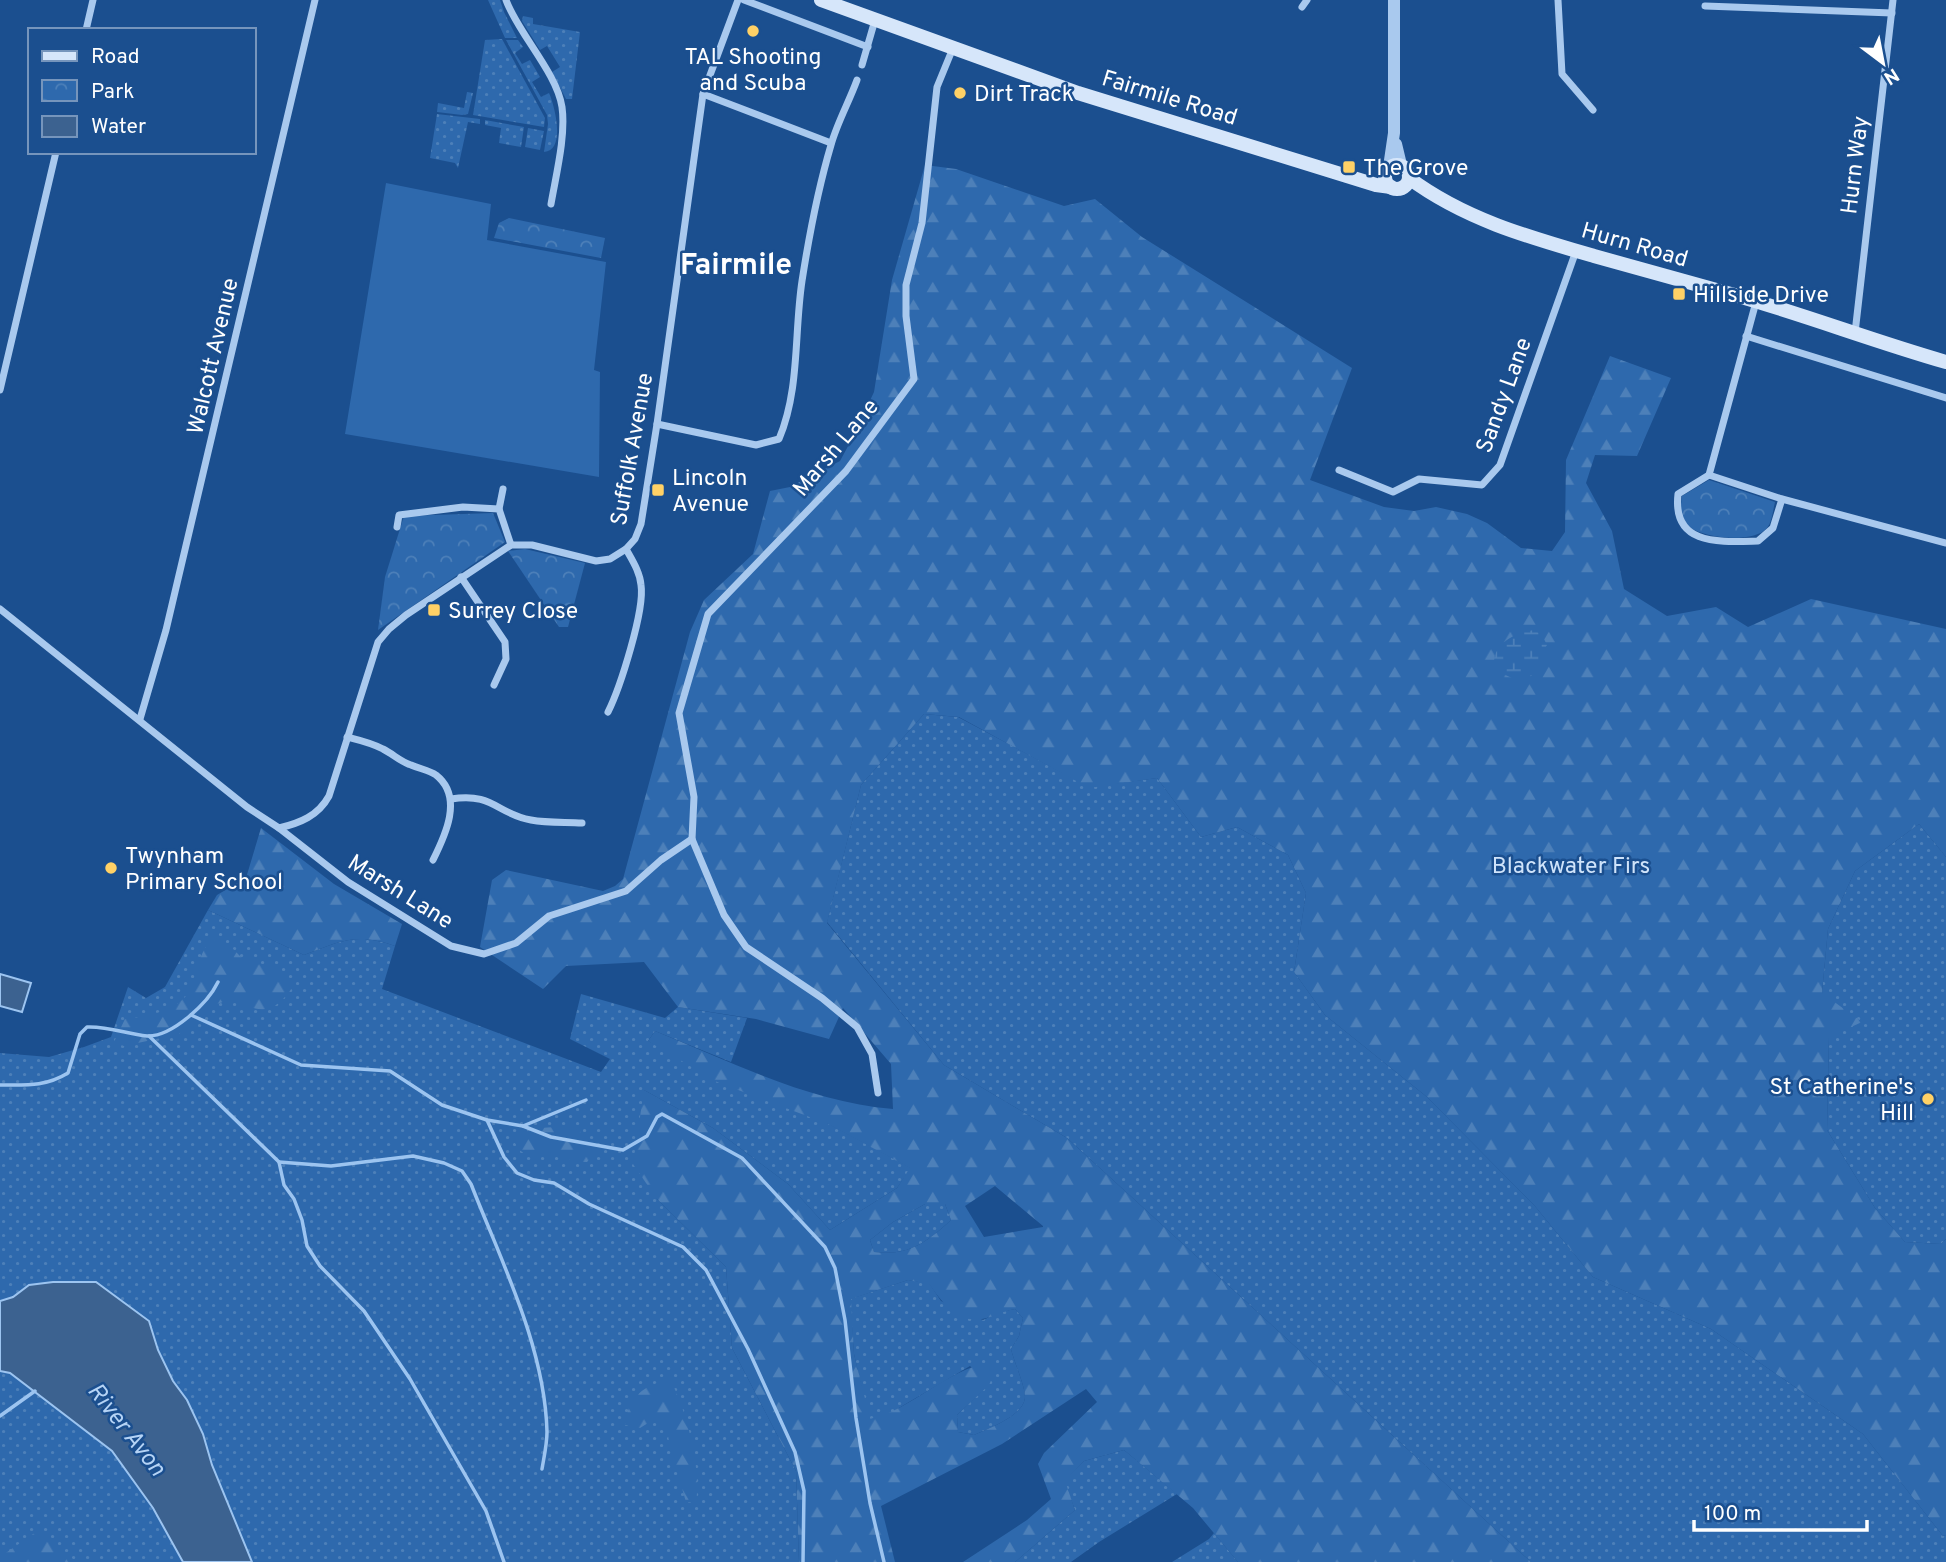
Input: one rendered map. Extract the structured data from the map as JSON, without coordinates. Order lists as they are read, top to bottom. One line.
{"streets":{"main road":["Fairmile Road","Hurn Road"],"street":["Hurn Way","Walcott Avenue","Sandy Lane","Marsh Lane","Suffolk Avenue"]},"crossings":[["Fairmile Road","Hurn Road"],["Fairmile Road","Marsh Lane"],["Hurn Way","Hurn Road"],["Hurn Road","Sandy Lane"],["Walcott Avenue","Marsh Lane"]],"districts":["Fairmile"],"water":["River Avon"],"parks":["Blackwater Firs"],"places":{"other":["TAL Shooting and Scuba","Dirt Track","Twynham Primary School","St Catherine's Hill"],"transit":["The Grove","Hillside Drive","Lincoln Avenue","Surrey Close"]},"legend":["Road","Park","Water"],"scale_bar":"100 m","north":"bottom right"}
